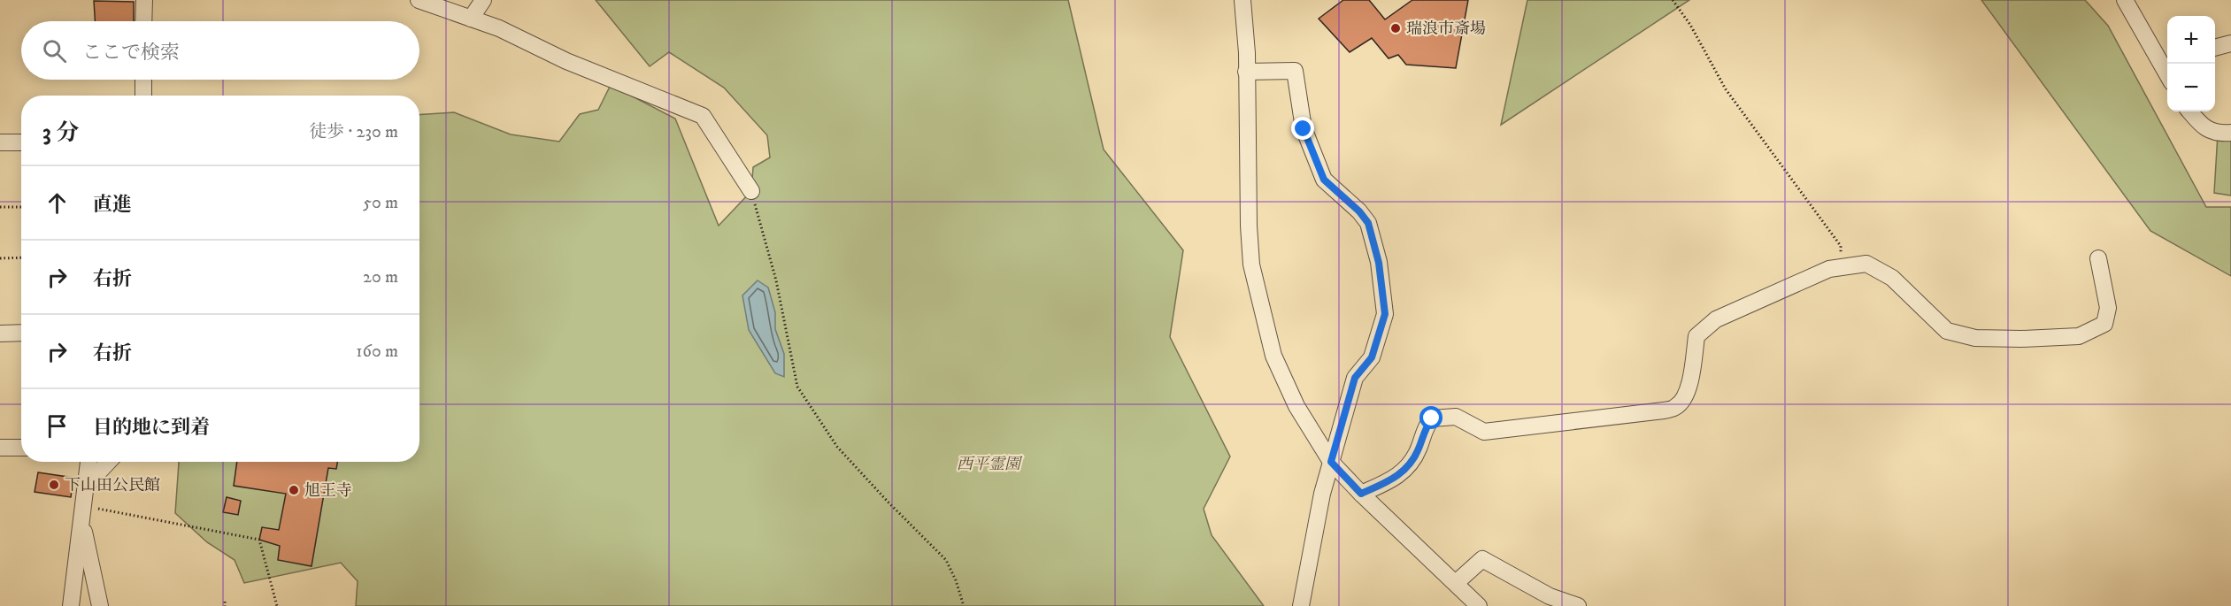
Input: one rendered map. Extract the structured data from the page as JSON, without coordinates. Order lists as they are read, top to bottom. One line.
{"parks":["西平霊園"],"places":["瑞浪市斎場","下山田公民館","旭王寺"],"page":{"map_buttons":["+","−"],"search":"ここで検索","heading":["3 分","徒歩 · 230 m"],"list":[["直進","50 m"],["右折","20 m"],["右折","160 m"],"目的地に到着"]}}
